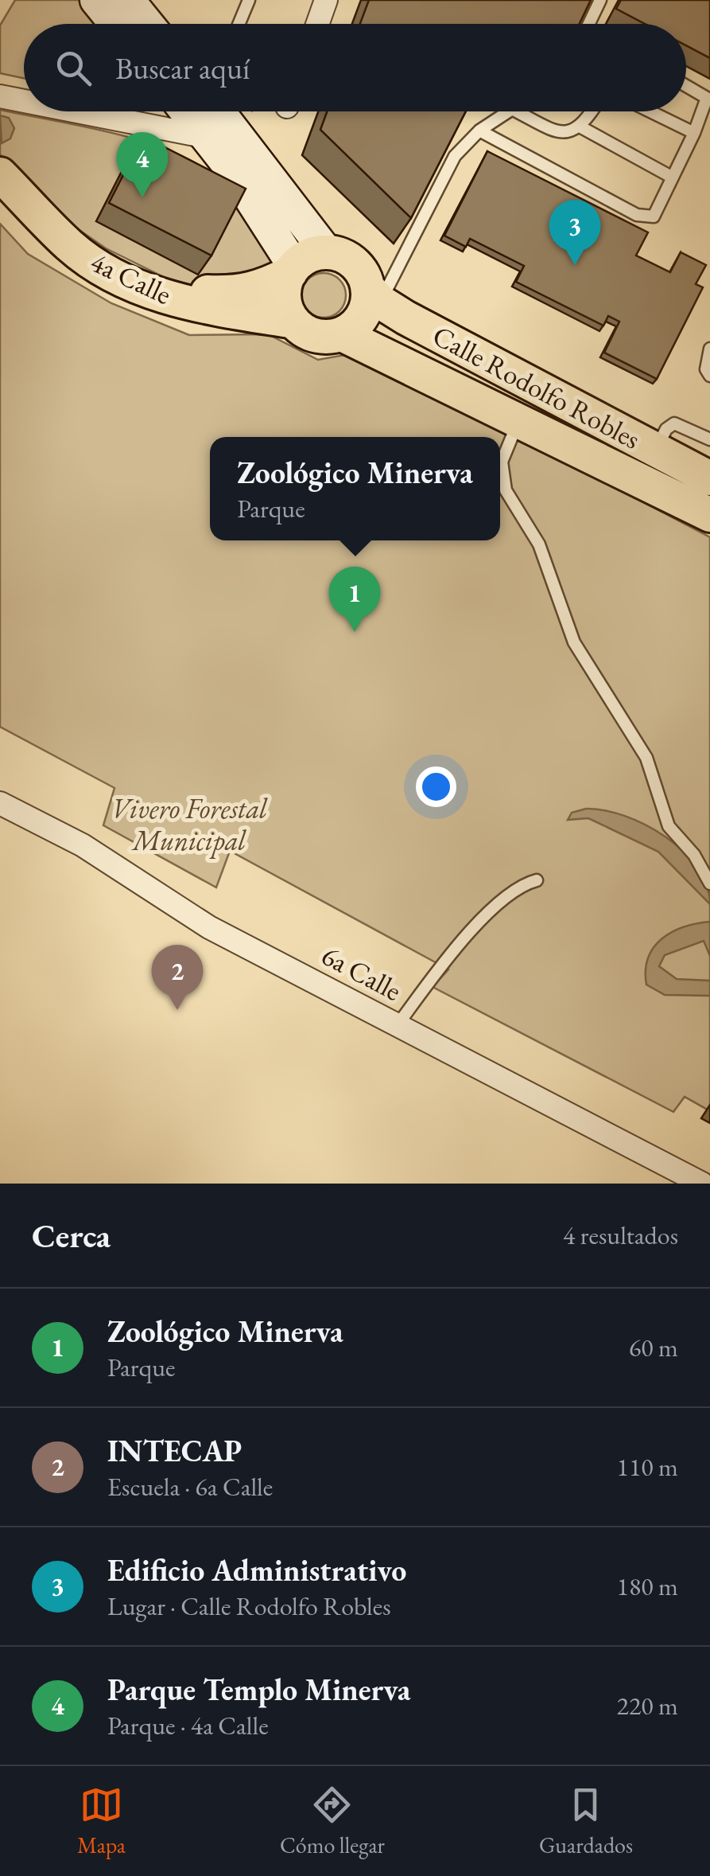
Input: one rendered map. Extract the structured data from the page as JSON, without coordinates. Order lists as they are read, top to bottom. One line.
{"streets":{"main road":["4a Calle","Calle Rodolfo Robles"],"street":["6a Calle"]},"crossings":[["4a Calle","Calle Rodolfo Robles"]],"parks":["Vivero Forestal Municipal"],"page":{"search":"Buscar aquí","pins":["4","3","1","2"],"popup":["Zoológico Minerva","Parque"],"heading":["Cerca","4 resultados"],"list":[{"mark":"1","name":"Zoológico Minerva","note":"Parque","value":"60 m"},{"mark":"2","name":"INTECAP","note":"Escuela · 6a Calle","value":"110 m"},{"mark":"3","name":"Edificio Administrativo","note":"Lugar · Calle Rodolfo Robles","value":"180 m"},{"mark":"4","name":"Parque Templo Minerva","note":"Parque · 4a Calle","value":"220 m"}],"nav":["Mapa","Cómo llegar","Guardados"]}}
